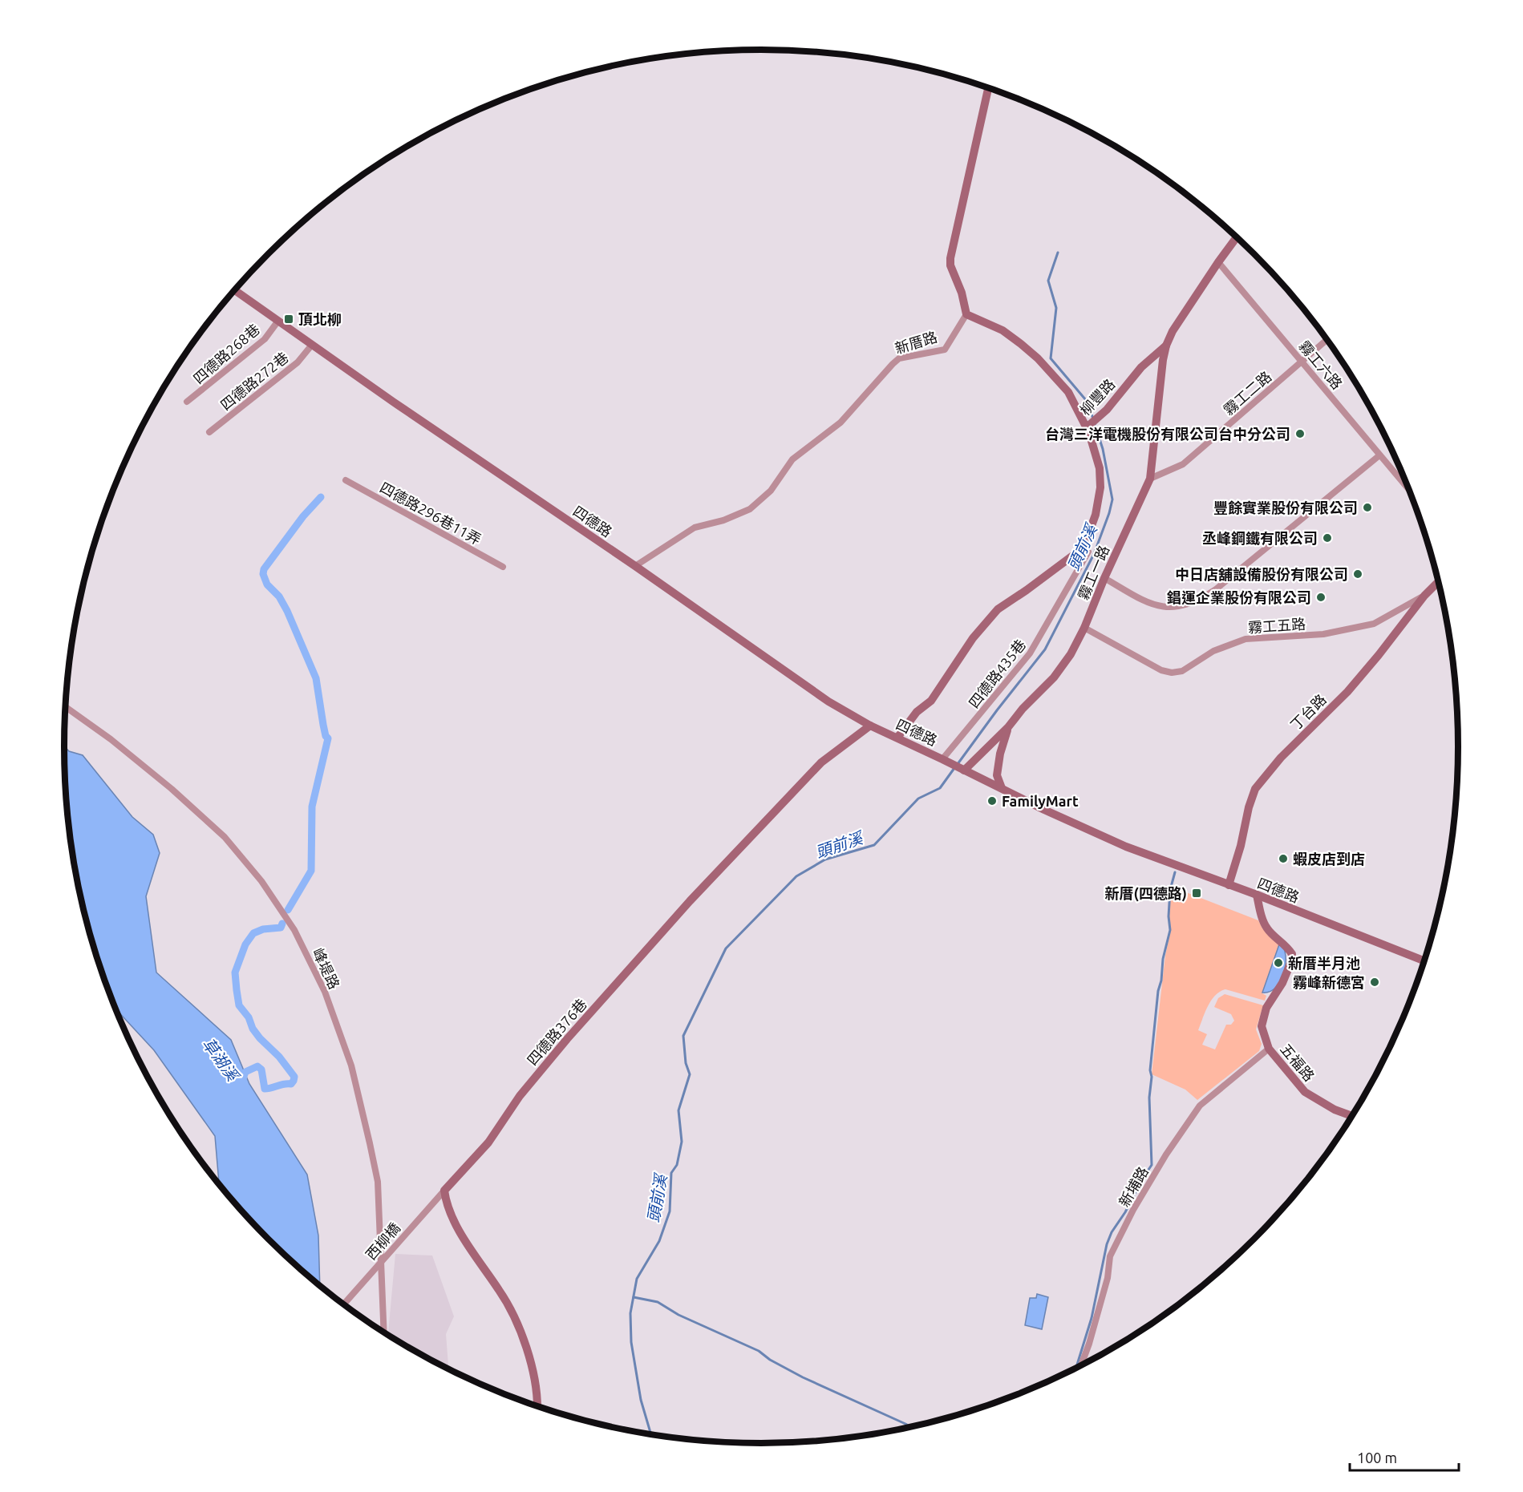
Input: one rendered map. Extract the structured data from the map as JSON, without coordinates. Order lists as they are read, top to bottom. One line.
{"streets":{"street":["新厝路","四德路268巷","霧工六路","四德路272巷","霧工二路","柳豐路","四德路296巷11弄","四德路","霧工一路","霧工五路","四德路435巷","丁台路","峰堤路","四德路376巷","五福路","新埔路","西柳橋"]},"crossings":[["新厝路","四德路"],["四德路268巷","四德路"],["霧工六路","霧工二路"],["霧工六路","柳豐路"],["四德路272巷","四德路"],["霧工二路","霧工一路"],["柳豐路","霧工一路"],["柳豐路","四德路435巷"],["四德路","霧工一路"],["四德路","四德路435巷"],["四德路","丁台路"],["四德路","四德路376巷"],["四德路","五福路"],["霧工一路","霧工五路"],["霧工五路","丁台路"],["峰堤路","西柳橋"],["四德路376巷","西柳橋"],["五福路","新埔路"]],"water":["頭前溪","草湖溪"],"places":{"transit":["頂北柳","新厝(四德路)"],"other":["台灣三洋電機股份有限公司台中分公司","豐餘實業股份有限公司","丞峰鋼鐵有限公司","中日店舖設備股份有限公司","錩運企業股份有限公司","FamilyMart","蝦皮店到店","新厝半月池","霧峰新德宮"]},"scale_bar":"100 m"}
